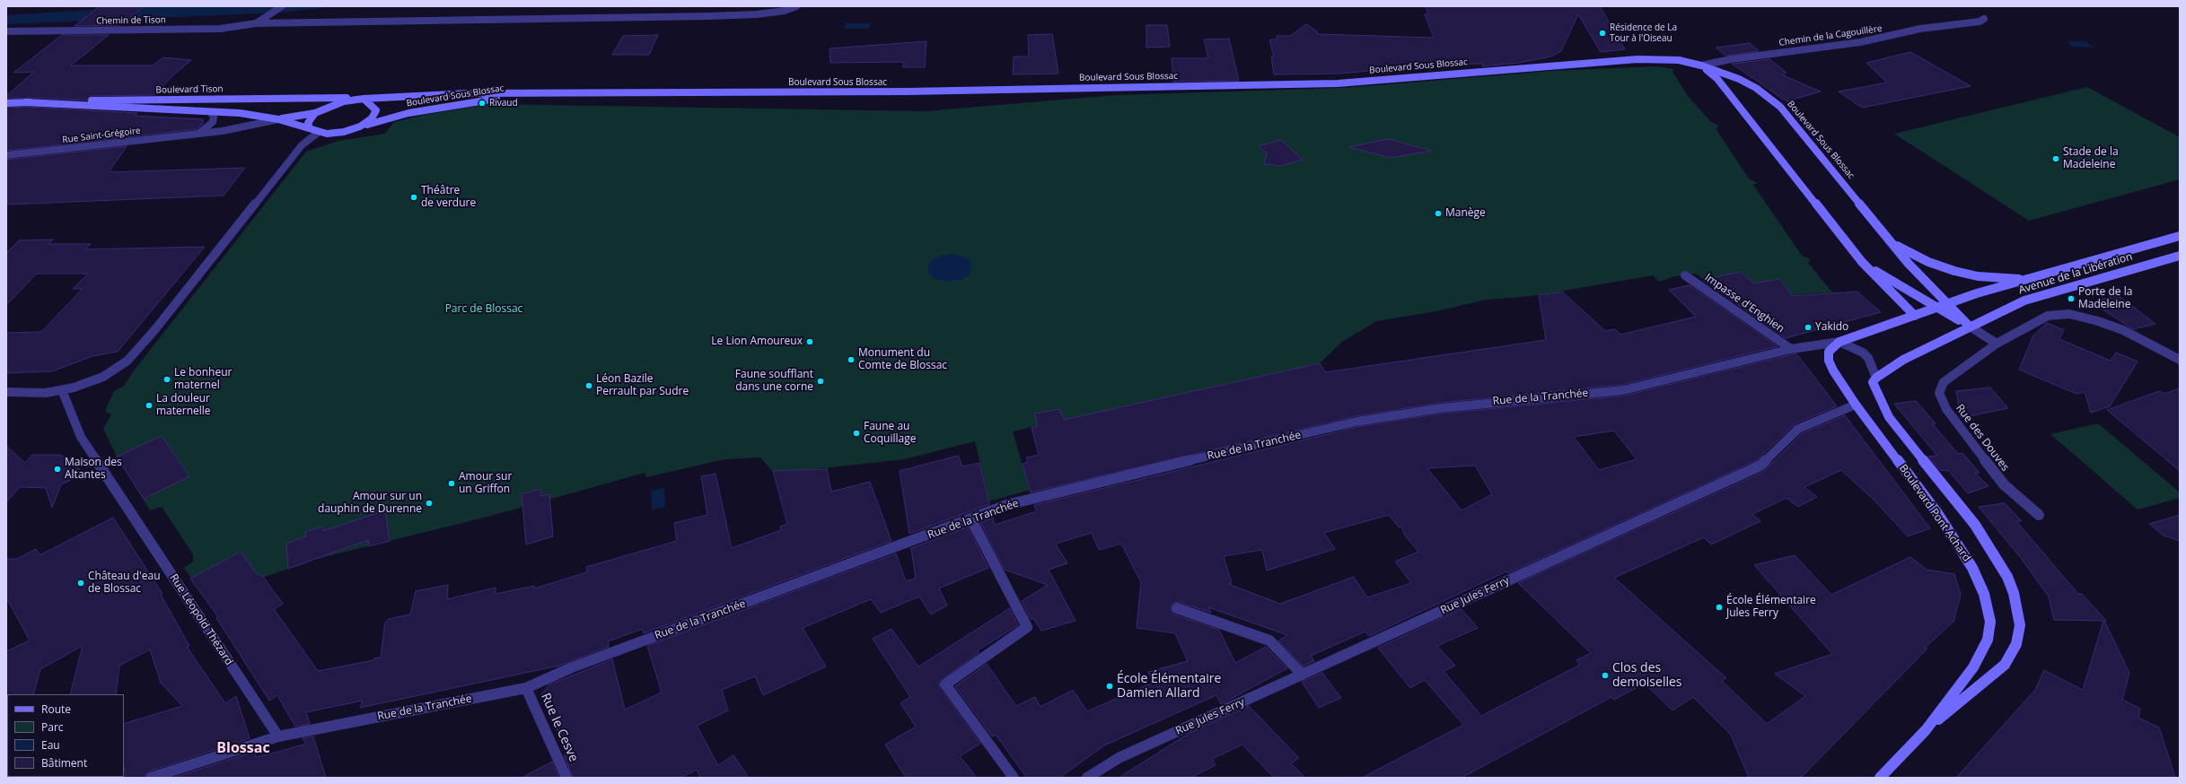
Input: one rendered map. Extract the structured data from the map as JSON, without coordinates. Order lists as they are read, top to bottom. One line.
{"streets":{"main road":["Boulevard Sous Blossac","Boulevard Tison","Avenue de la Libération","Boulevard Pont Achard"],"street":["Chemin de Tison","Chemin de la Cagouillère","Rue Saint-Grégoire","Impasse d'Enghien","Rue de la Tranchée","Rue des Douves","Rue Jules Ferry","Rue Léopold Thézard","Rue le Cesve"]},"crossings":[["Chemin de la Cagouillère","Boulevard Sous Blossac"],["Boulevard Sous Blossac","Boulevard Tison"],["Boulevard Sous Blossac","Rue Saint-Grégoire"],["Boulevard Sous Blossac","Avenue de la Libération"],["Boulevard Tison","Rue Saint-Grégoire"],["Avenue de la Libération","Boulevard Pont Achard"],["Impasse d'Enghien","Rue de la Tranchée"],["Rue de la Tranchée","Boulevard Pont Achard"],["Rue de la Tranchée","Rue Léopold Thézard"],["Rue de la Tranchée","Rue le Cesve"],["Boulevard Pont Achard","Rue Jules Ferry"]],"districts":["Blossac"],"parks":["Parc de Blossac"],"places":["Résidence de La Tour à l'Oiseau","Rivaud","Stade de la Madeleine","Théâtre de verdure","Manège","Porte de la Madeleine","Yakido","Le Lion Amoureux","Monument du Comte de Blossac","Le bonheur maternel","Faune soufflant dans une corne","Léon Bazile Perrault par Sudre","La douleur maternelle","Faune au Coquillage","Maison des Altantes","Amour sur un Griffon","Amour sur un dauphin de Durenne","Château d'eau de Blossac","École Élémentaire Jules Ferry","Clos des demoiselles","École Élémentaire Damien Allard"],"legend":["Route","Parc","Eau","Bâtiment"]}
